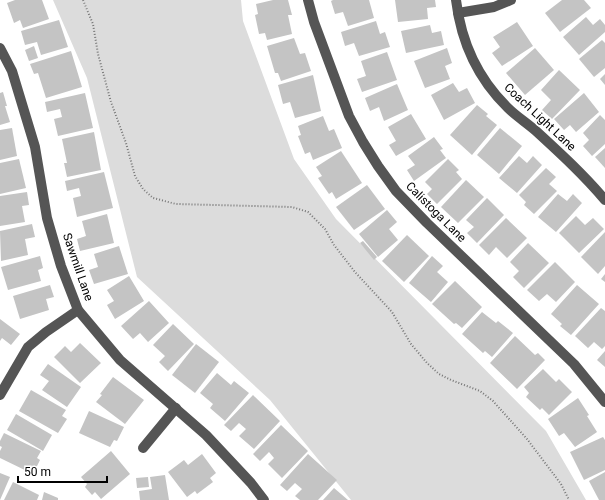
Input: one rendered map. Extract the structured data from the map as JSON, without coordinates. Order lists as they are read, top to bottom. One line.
{"streets":{"street":["Coach Light Lane","Calistoga Lane","Sawmill Lane"]},"scale_bar":"50 m"}
